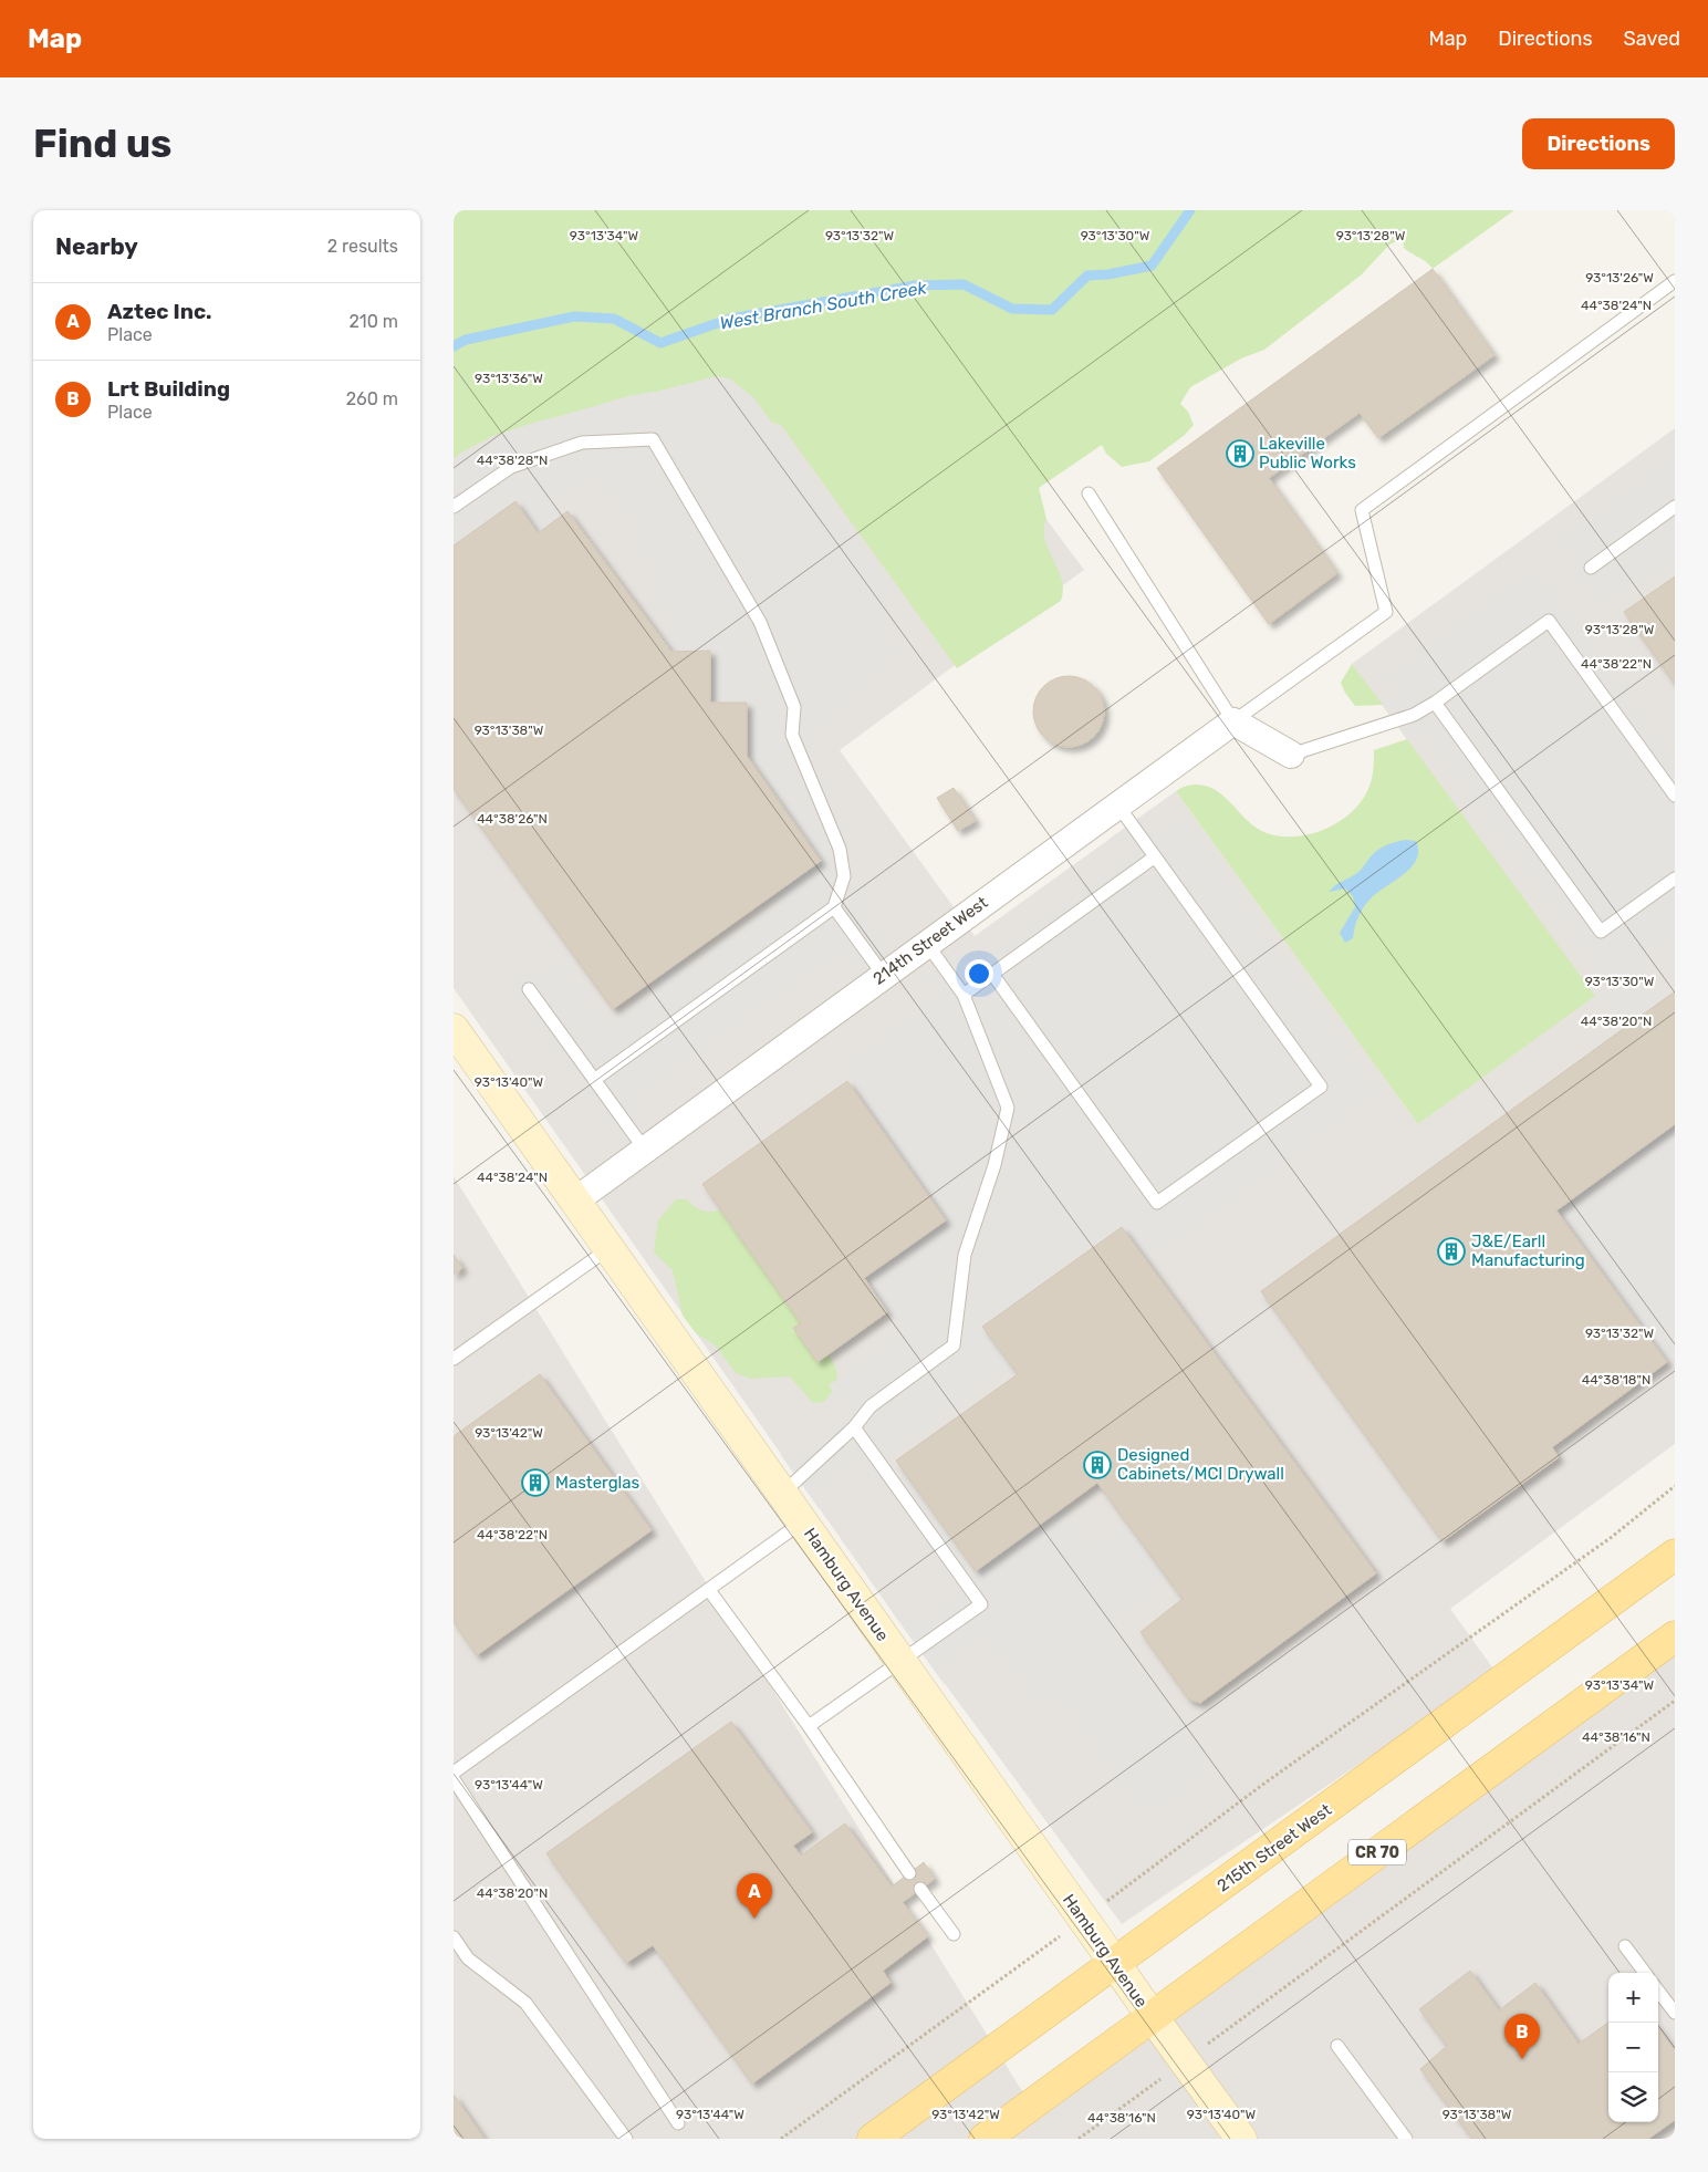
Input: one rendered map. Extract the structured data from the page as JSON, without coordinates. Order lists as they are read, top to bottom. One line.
{"streets":{"main road":["215th Street West","CR 70"],"street":["214th Street West","Hamburg Avenue"]},"crossings":[["214th Street West","Hamburg Avenue"],["Hamburg Avenue","215th Street West"],["Hamburg Avenue","CR 70"]],"water":["West Branch South Creek"],"places":{"building":["Lakeville Public Works","J&E/Earll Manufacturing","Designed Cabinets/MCI Drywall","Masterglas"]},"page":{"header":"Map","nav":["Map","Directions","Saved"],"buttons":"Directions","title":"Find us","heading":["Nearby","2 results"],"list":[{"mark":"A","name":"Aztec Inc.","note":"Place","value":"210 m"},{"mark":"B","name":"Lrt Building","note":"Place","value":"260 m"}],"pins":["A","B"],"map_buttons":["+","−"]},"coordinates":["93°13'34\"W","93°13'32\"W","93°13'30\"W","93°13'28\"W","93°13'26\"W","44°38'24\"N","93°13'36\"W","44°38'28\"N","44°38'22\"N","93°13'38\"W","44°38'26\"N","44°38'20\"N","93°13'40\"W","44°38'18\"N","93°13'42\"W","44°38'16\"N","93°13'44\"W"]}
